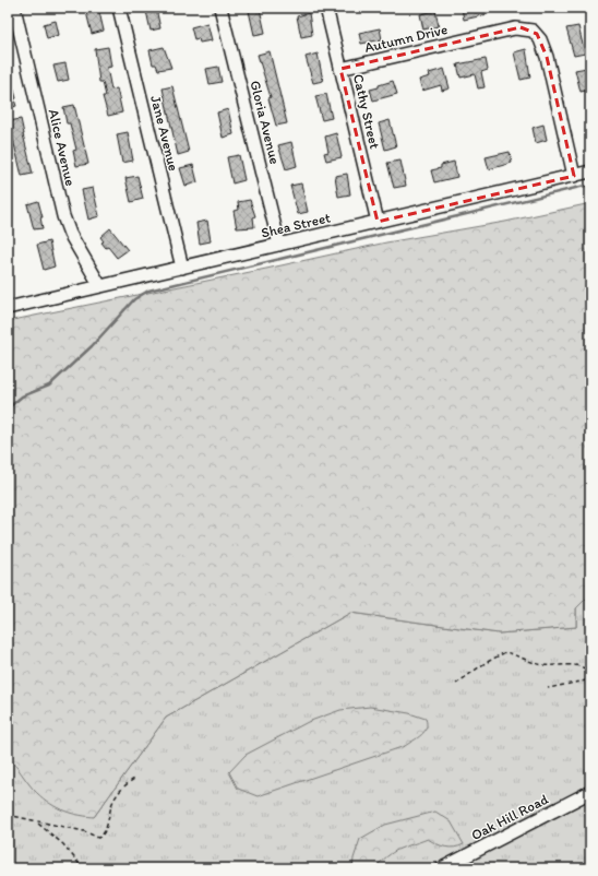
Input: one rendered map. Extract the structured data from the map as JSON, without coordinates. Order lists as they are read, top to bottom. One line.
{"streets":{"street":["Autumn Drive","Cathy Street","Gloria Avenue","Jane Avenue","Alice Avenue","Shea Street","Oak Hill Road"]},"crossings":[["Autumn Drive","Cathy Street"],["Autumn Drive","Shea Street"],["Cathy Street","Shea Street"],["Gloria Avenue","Shea Street"],["Jane Avenue","Shea Street"],["Alice Avenue","Shea Street"]]}
